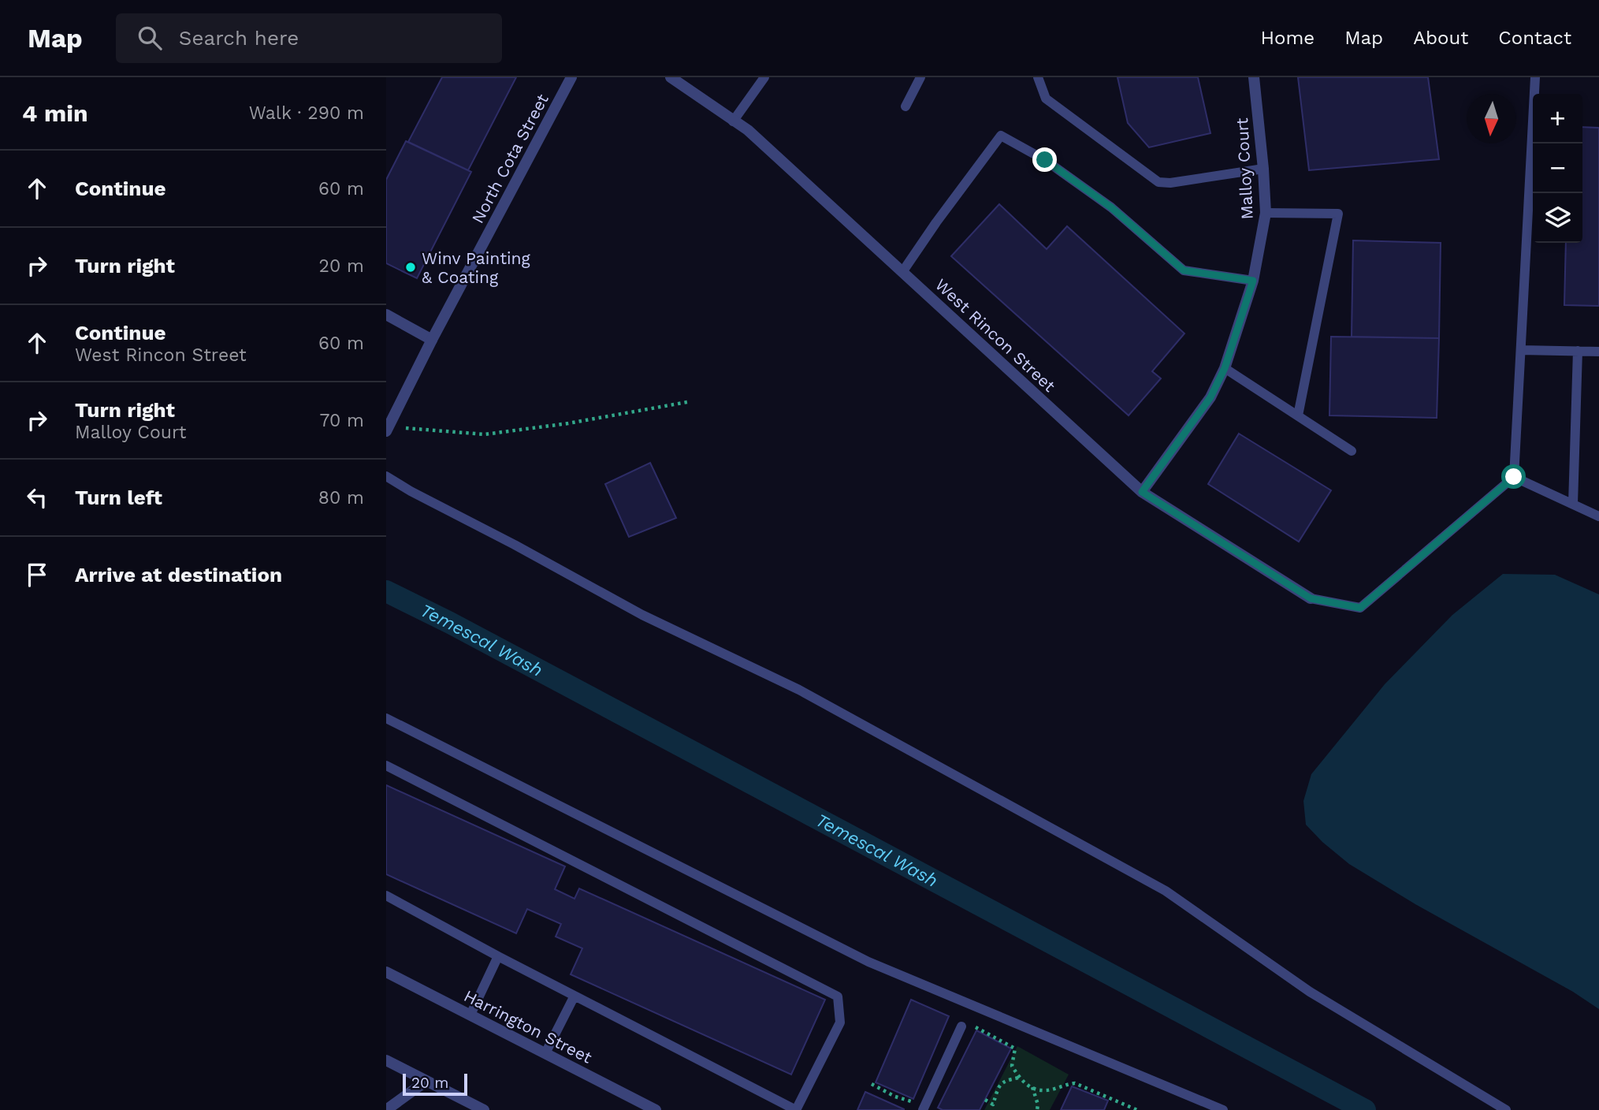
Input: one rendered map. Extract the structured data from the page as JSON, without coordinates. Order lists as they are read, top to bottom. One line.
{"streets":{"street":["North Cota Street","Malloy Court","West Rincon Street","Harrington Street"]},"crossings":[["Malloy Court","West Rincon Street"]],"water":["Temescal Wash"],"places":["Winv Painting & Coating"],"scale_bar":"20 m","north":"bottom","page":{"header":"Map","search":"Search here","nav":["Home","Map","About","Contact"],"heading":["4 min","Walk · 290 m"],"map_buttons":["+","−"],"list":[["Continue","60 m"],["Turn right","20 m"],["Continue","West Rincon Street","60 m"],["Turn right","Malloy Court","70 m"],["Turn left","80 m"],"Arrive at destination"],"scale":"20 m"}}
